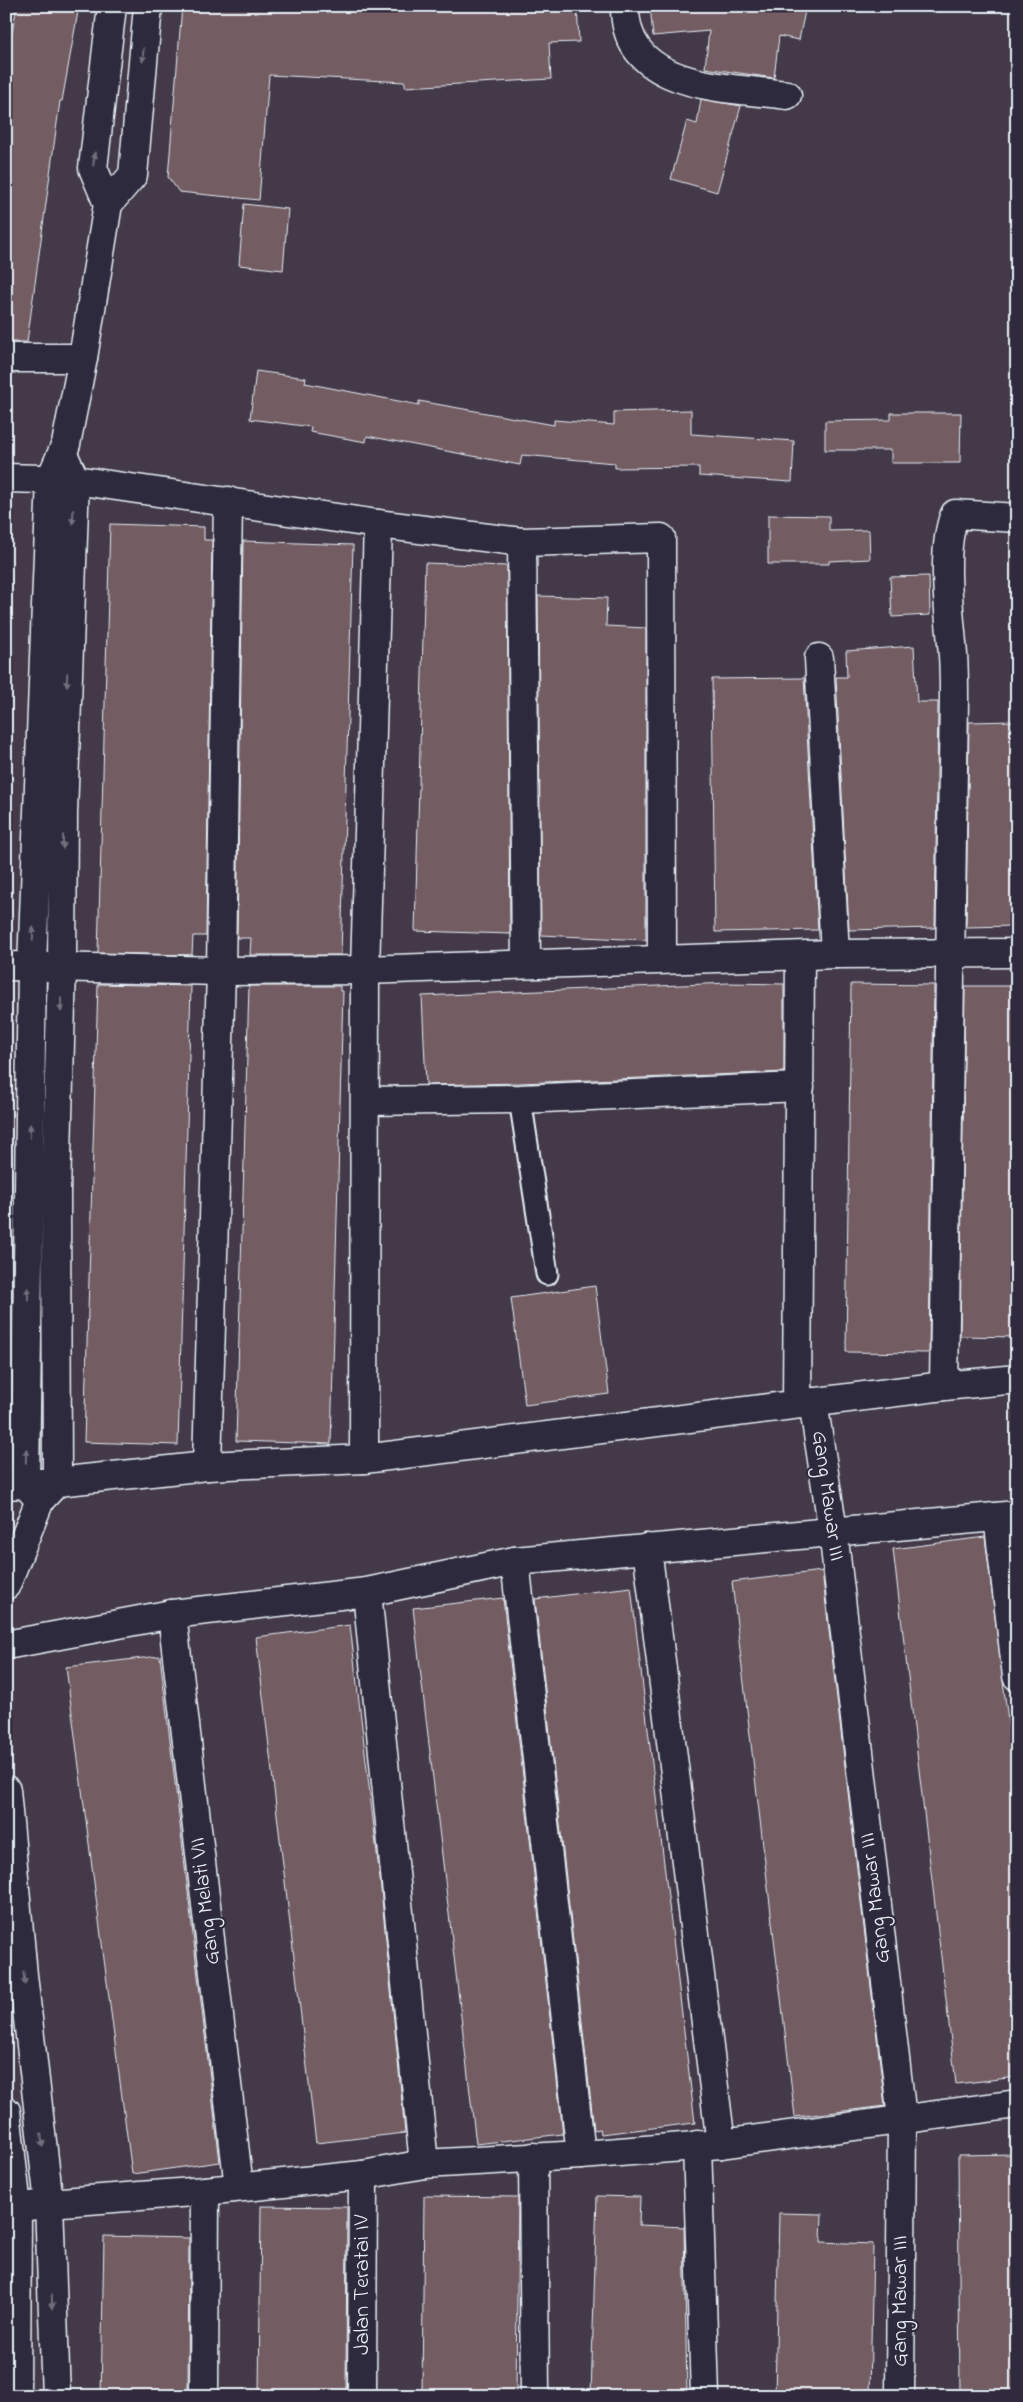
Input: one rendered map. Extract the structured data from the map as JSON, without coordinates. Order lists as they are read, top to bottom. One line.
{"streets":{"street":["Gang Mawar III","Gang Melati VII","Jalan Teratai IV"]}}
